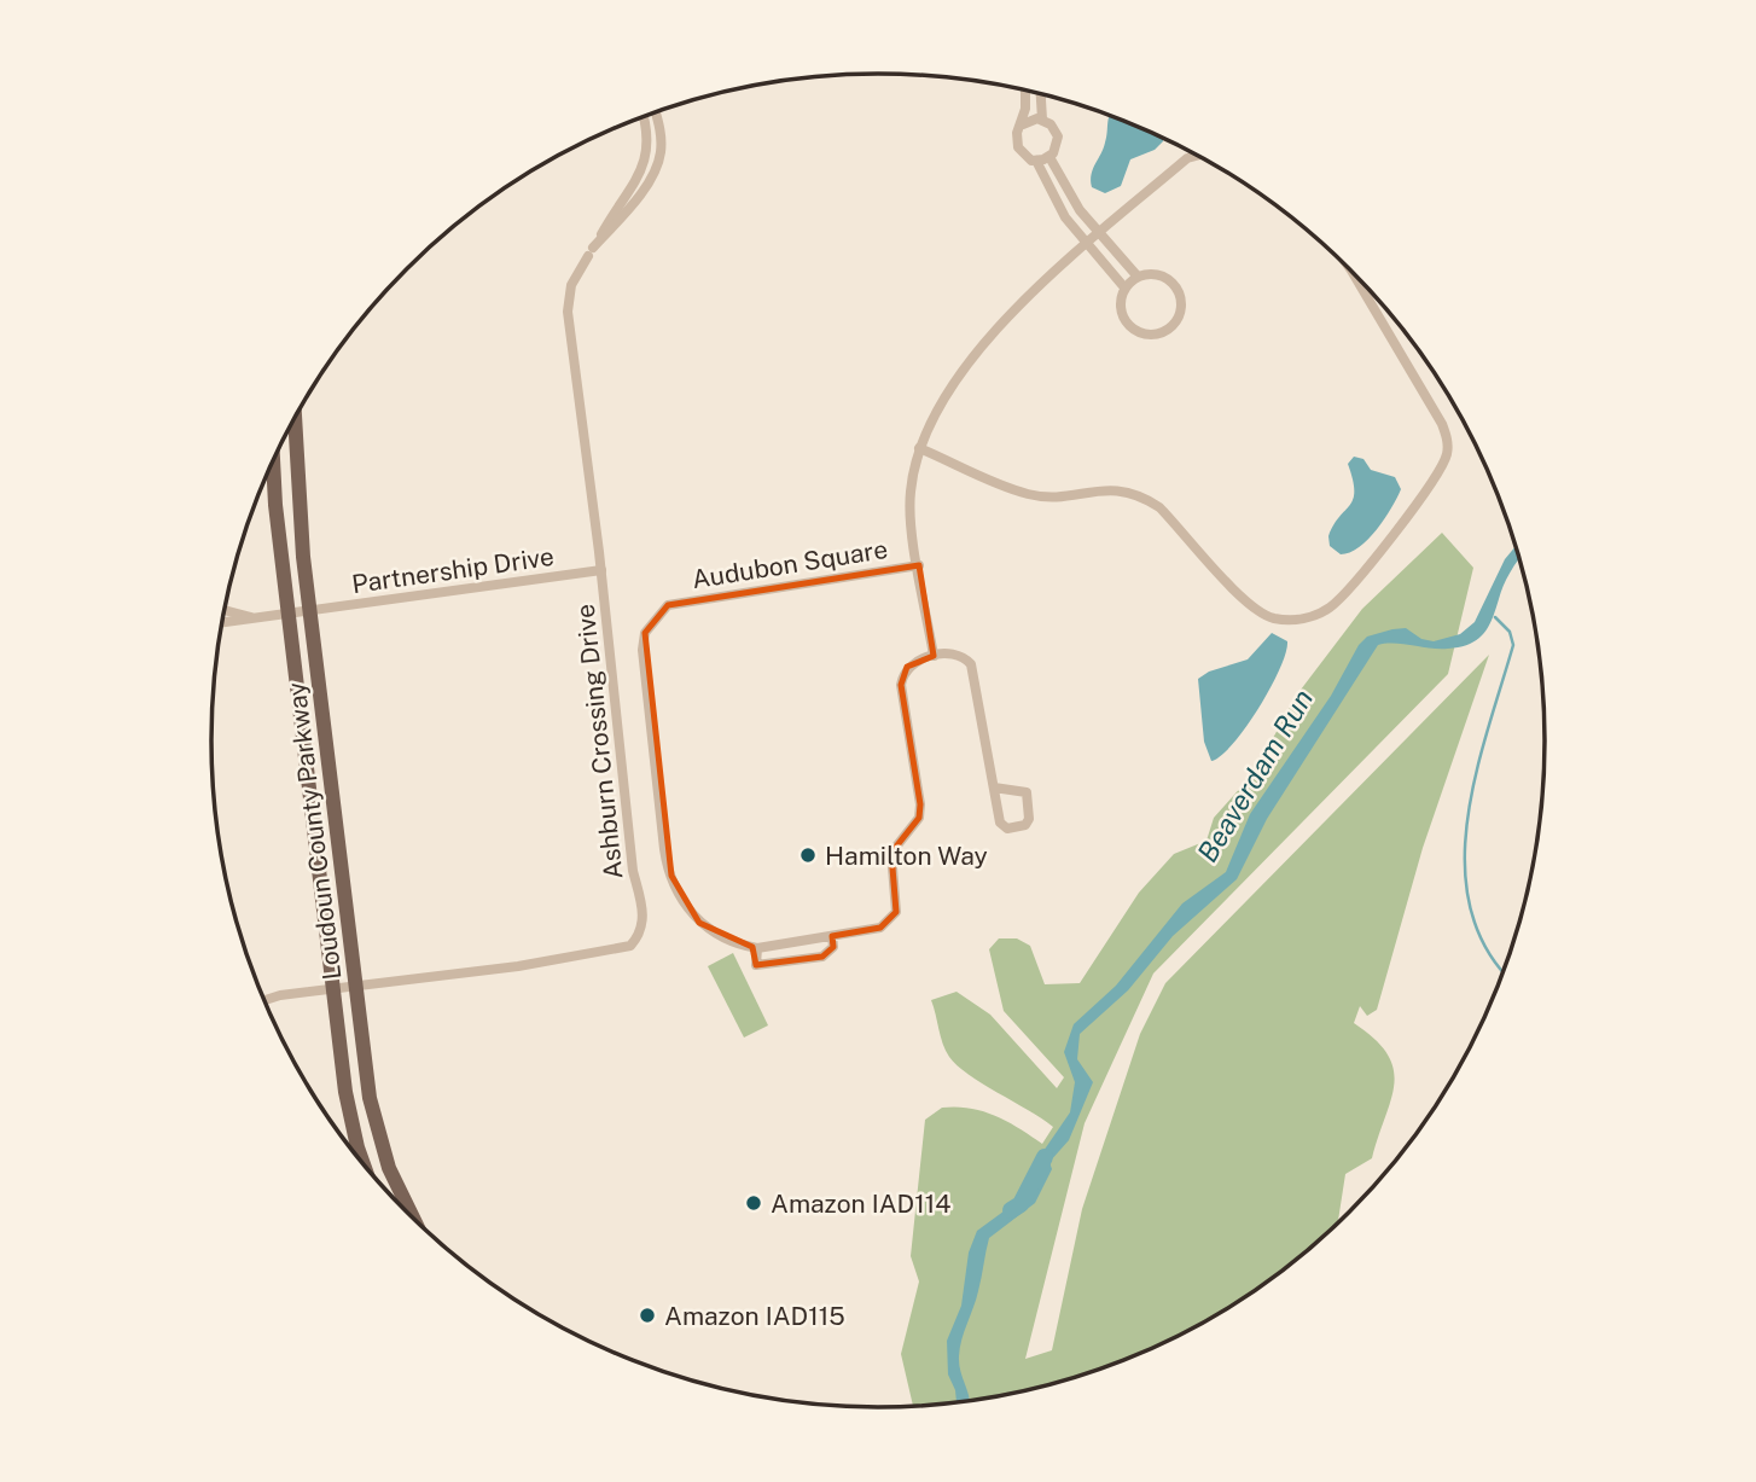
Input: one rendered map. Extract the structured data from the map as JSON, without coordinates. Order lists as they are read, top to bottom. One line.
{"streets":{"main road":["Loudoun County Parkway"],"street":["Audubon Square","Partnership Drive","Ashburn Crossing Drive"]},"crossings":[["Partnership Drive","Ashburn Crossing Drive"],["Partnership Drive","Loudoun County Parkway"],["Ashburn Crossing Drive","Loudoun County Parkway"]],"water":["Beaverdam Run"],"places":["Hamilton Way","Amazon IAD114","Amazon IAD115"]}
